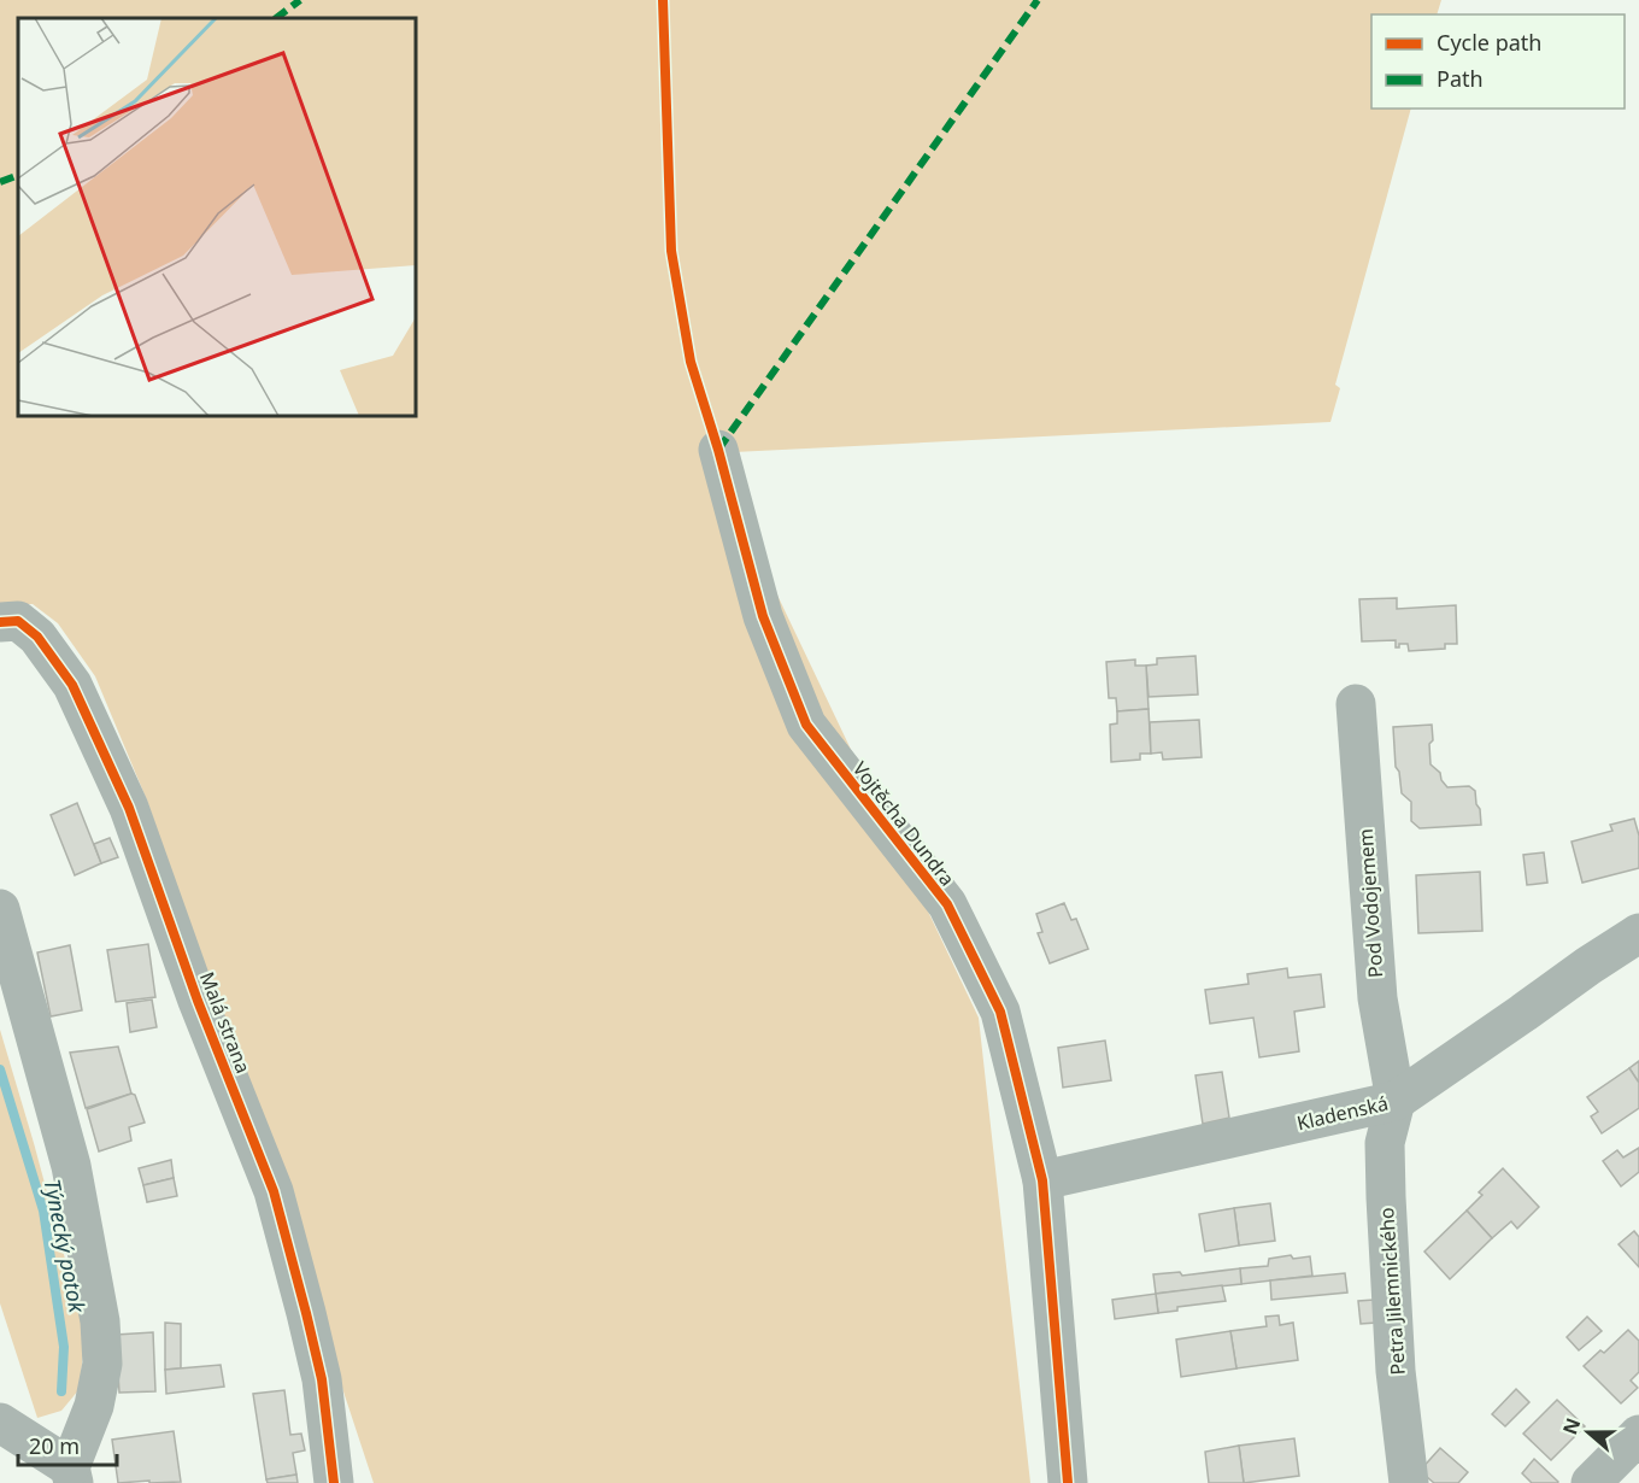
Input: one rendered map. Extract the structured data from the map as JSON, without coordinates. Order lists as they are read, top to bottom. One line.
{"streets":{"street":["Vojtěcha Dundra","Pod Vodojemem","Malá strana","Kladenská","Petra Jilemnického"]},"crossings":[["Vojtěcha Dundra","Kladenská"],["Pod Vodojemem","Kladenská"],["Pod Vodojemem","Petra Jilemnického"],["Kladenská","Petra Jilemnického"]],"water":["Týnecký potok"],"legend":["Cycle path","Path"],"scale_bar":"20 m","north":"left"}
